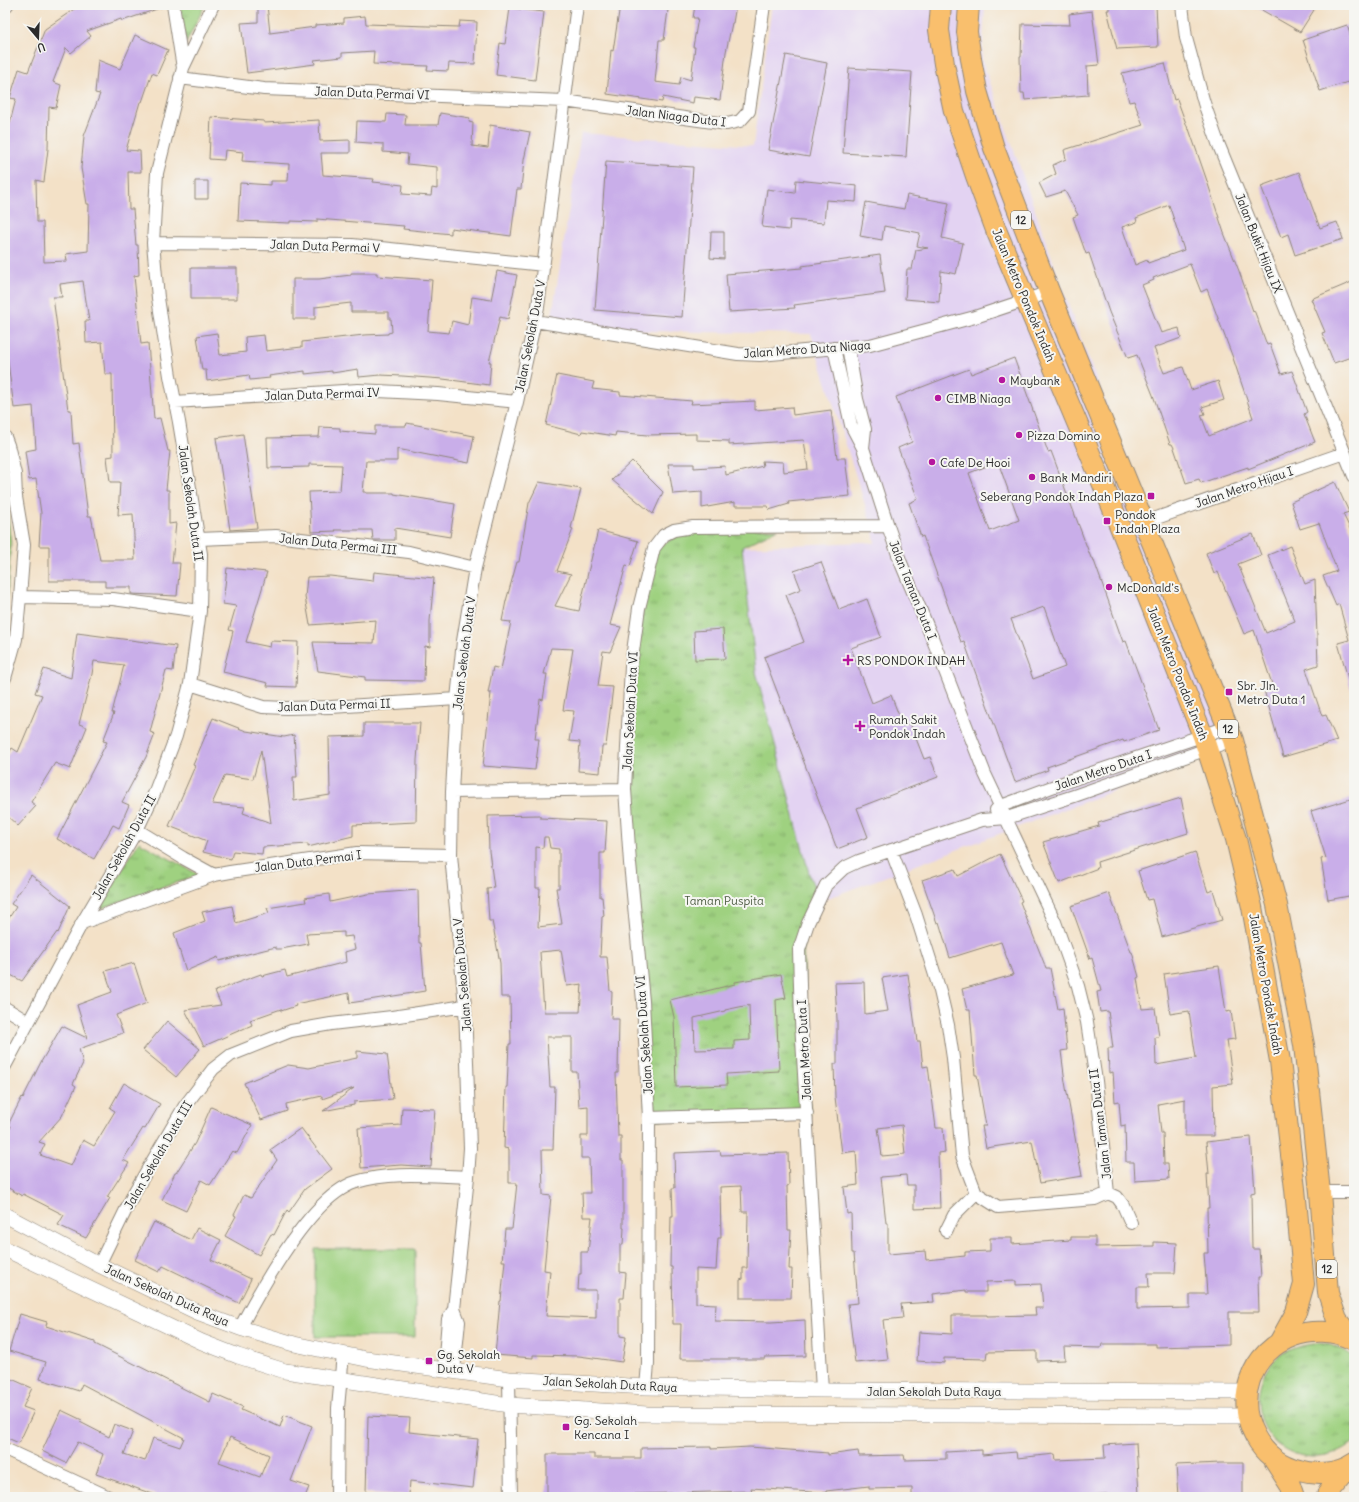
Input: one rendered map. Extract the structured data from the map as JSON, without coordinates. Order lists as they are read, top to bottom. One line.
{"streets":{"highway":["12","Jalan Metro Pondok Indah"],"street":["Jalan Duta Permai VI","Jalan Niaga Duta I","Jalan Bukit Hijau IX","Jalan Duta Permai V","Jalan Sekolah Duta V","Jalan Metro Duta Niaga","Jalan Duta Permai IV","Jalan Metro Hijau I","Jalan Sekolah Duta II","Jalan Duta Permai III","Jalan Taman Duta I","Jalan Duta Permai II","Jalan Sekolah Duta VI","Jalan Metro Duta I","Jalan Duta Permai I","Jalan Taman Duta II","Jalan Sekolah Duta III","Jalan Sekolah Duta Raya"]},"crossings":[["Jalan Duta Permai VI","Jalan Niaga Duta I"],["Jalan Duta Permai VI","Jalan Sekolah Duta V"],["Jalan Duta Permai VI","Jalan Sekolah Duta II"],["Jalan Niaga Duta I","Jalan Sekolah Duta V"],["12","Jalan Metro Pondok Indah"],["12","Jalan Sekolah Duta Raya"],["Jalan Bukit Hijau IX","Jalan Metro Hijau I"],["Jalan Duta Permai V","Jalan Sekolah Duta V"],["Jalan Duta Permai V","Jalan Sekolah Duta II"],["Jalan Metro Pondok Indah","Jalan Metro Duta Niaga"],["Jalan Metro Pondok Indah","Jalan Metro Hijau I"],["Jalan Metro Pondok Indah","Jalan Metro Duta I"],["Jalan Sekolah Duta V","Jalan Metro Duta Niaga"],["Jalan Sekolah Duta V","Jalan Duta Permai IV"],["Jalan Sekolah Duta V","Jalan Duta Permai III"],["Jalan Sekolah Duta V","Jalan Duta Permai II"],["Jalan Sekolah Duta V","Jalan Duta Permai I"],["Jalan Sekolah Duta V","Jalan Sekolah Duta III"],["Jalan Sekolah Duta V","Jalan Sekolah Duta Raya"],["Jalan Metro Duta Niaga","Jalan Taman Duta I"],["Jalan Duta Permai IV","Jalan Sekolah Duta II"],["Jalan Sekolah Duta II","Jalan Duta Permai III"],["Jalan Sekolah Duta II","Jalan Duta Permai II"],["Jalan Sekolah Duta II","Jalan Duta Permai I"],["Jalan Taman Duta I","Jalan Sekolah Duta VI"],["Jalan Taman Duta I","Jalan Metro Duta I"],["Jalan Taman Duta I","Jalan Taman Duta II"],["Jalan Sekolah Duta VI","Jalan Sekolah Duta Raya"],["Jalan Metro Duta I","Jalan Taman Duta II"],["Jalan Metro Duta I","Jalan Sekolah Duta Raya"],["Jalan Sekolah Duta III","Jalan Sekolah Duta Raya"]],"parks":["Taman Puspita"],"places":{"other":["Maybank","CIMB Niaga","Pizza Domino","Cafe De Hooi","Bank Mandiri","McDonald's"],"transit":["Seberang Pondok Indah Plaza","Pondok Indah Plaza","Sbr. Jln. Metro Duta 1","Gg. Sekolah Duta V","Gg. Sekolah Kencana I"],"health":["RS PONDOK INDAH","Rumah Sakit Pondok Indah"]},"north":"bottom"}
